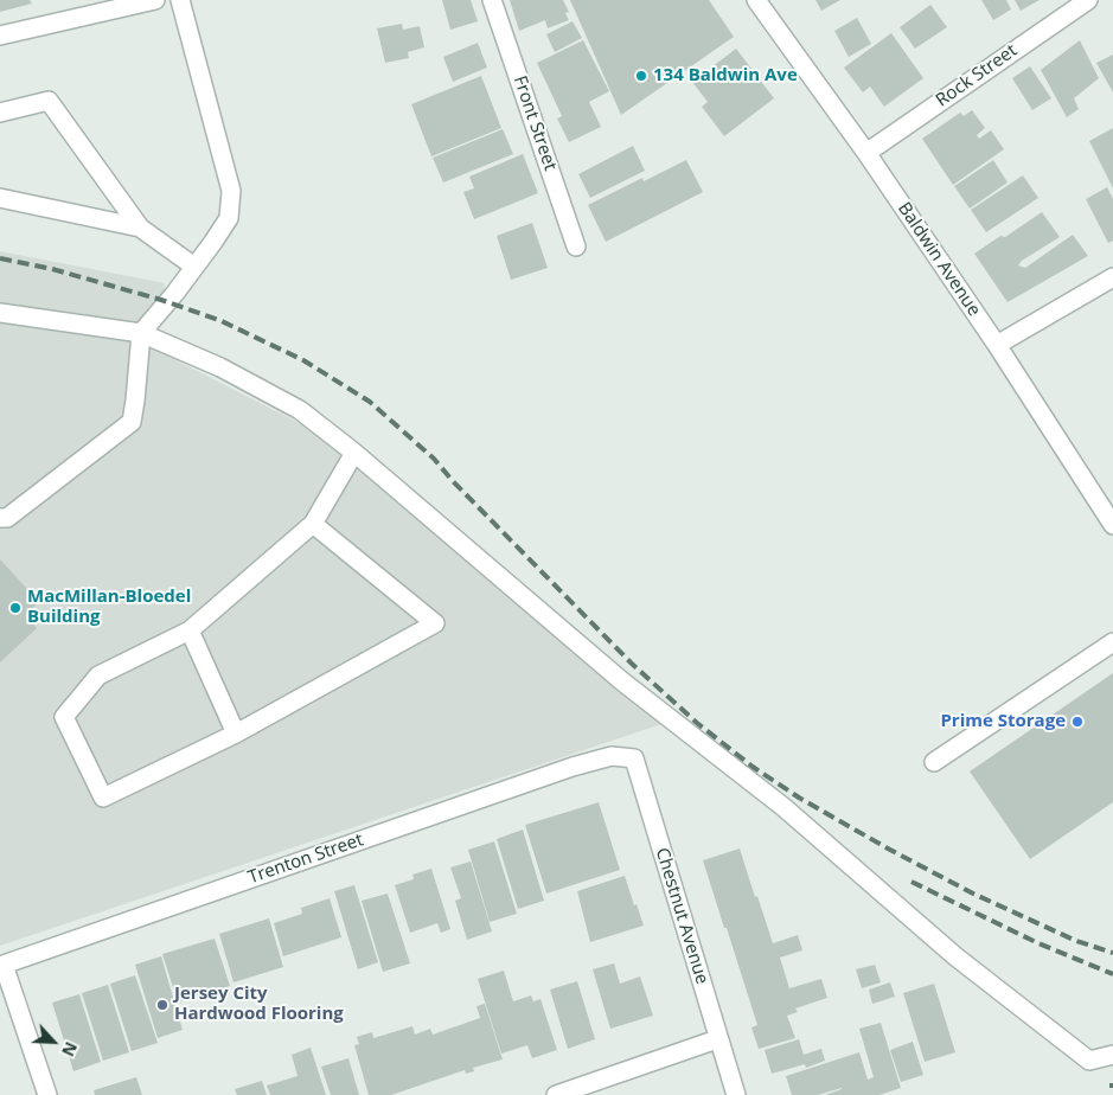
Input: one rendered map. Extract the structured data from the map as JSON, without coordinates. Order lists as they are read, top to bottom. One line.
{"streets":{"street":["Rock Street","Front Street","Baldwin Avenue","Trenton Street","Chestnut Avenue"]},"crossings":[["Rock Street","Baldwin Avenue"],["Trenton Street","Chestnut Avenue"]],"places":["134 Baldwin Ave","MacMillan-Bloedel Building","Prime Storage","Jersey City Hardwood Flooring"],"north":"bottom right"}
